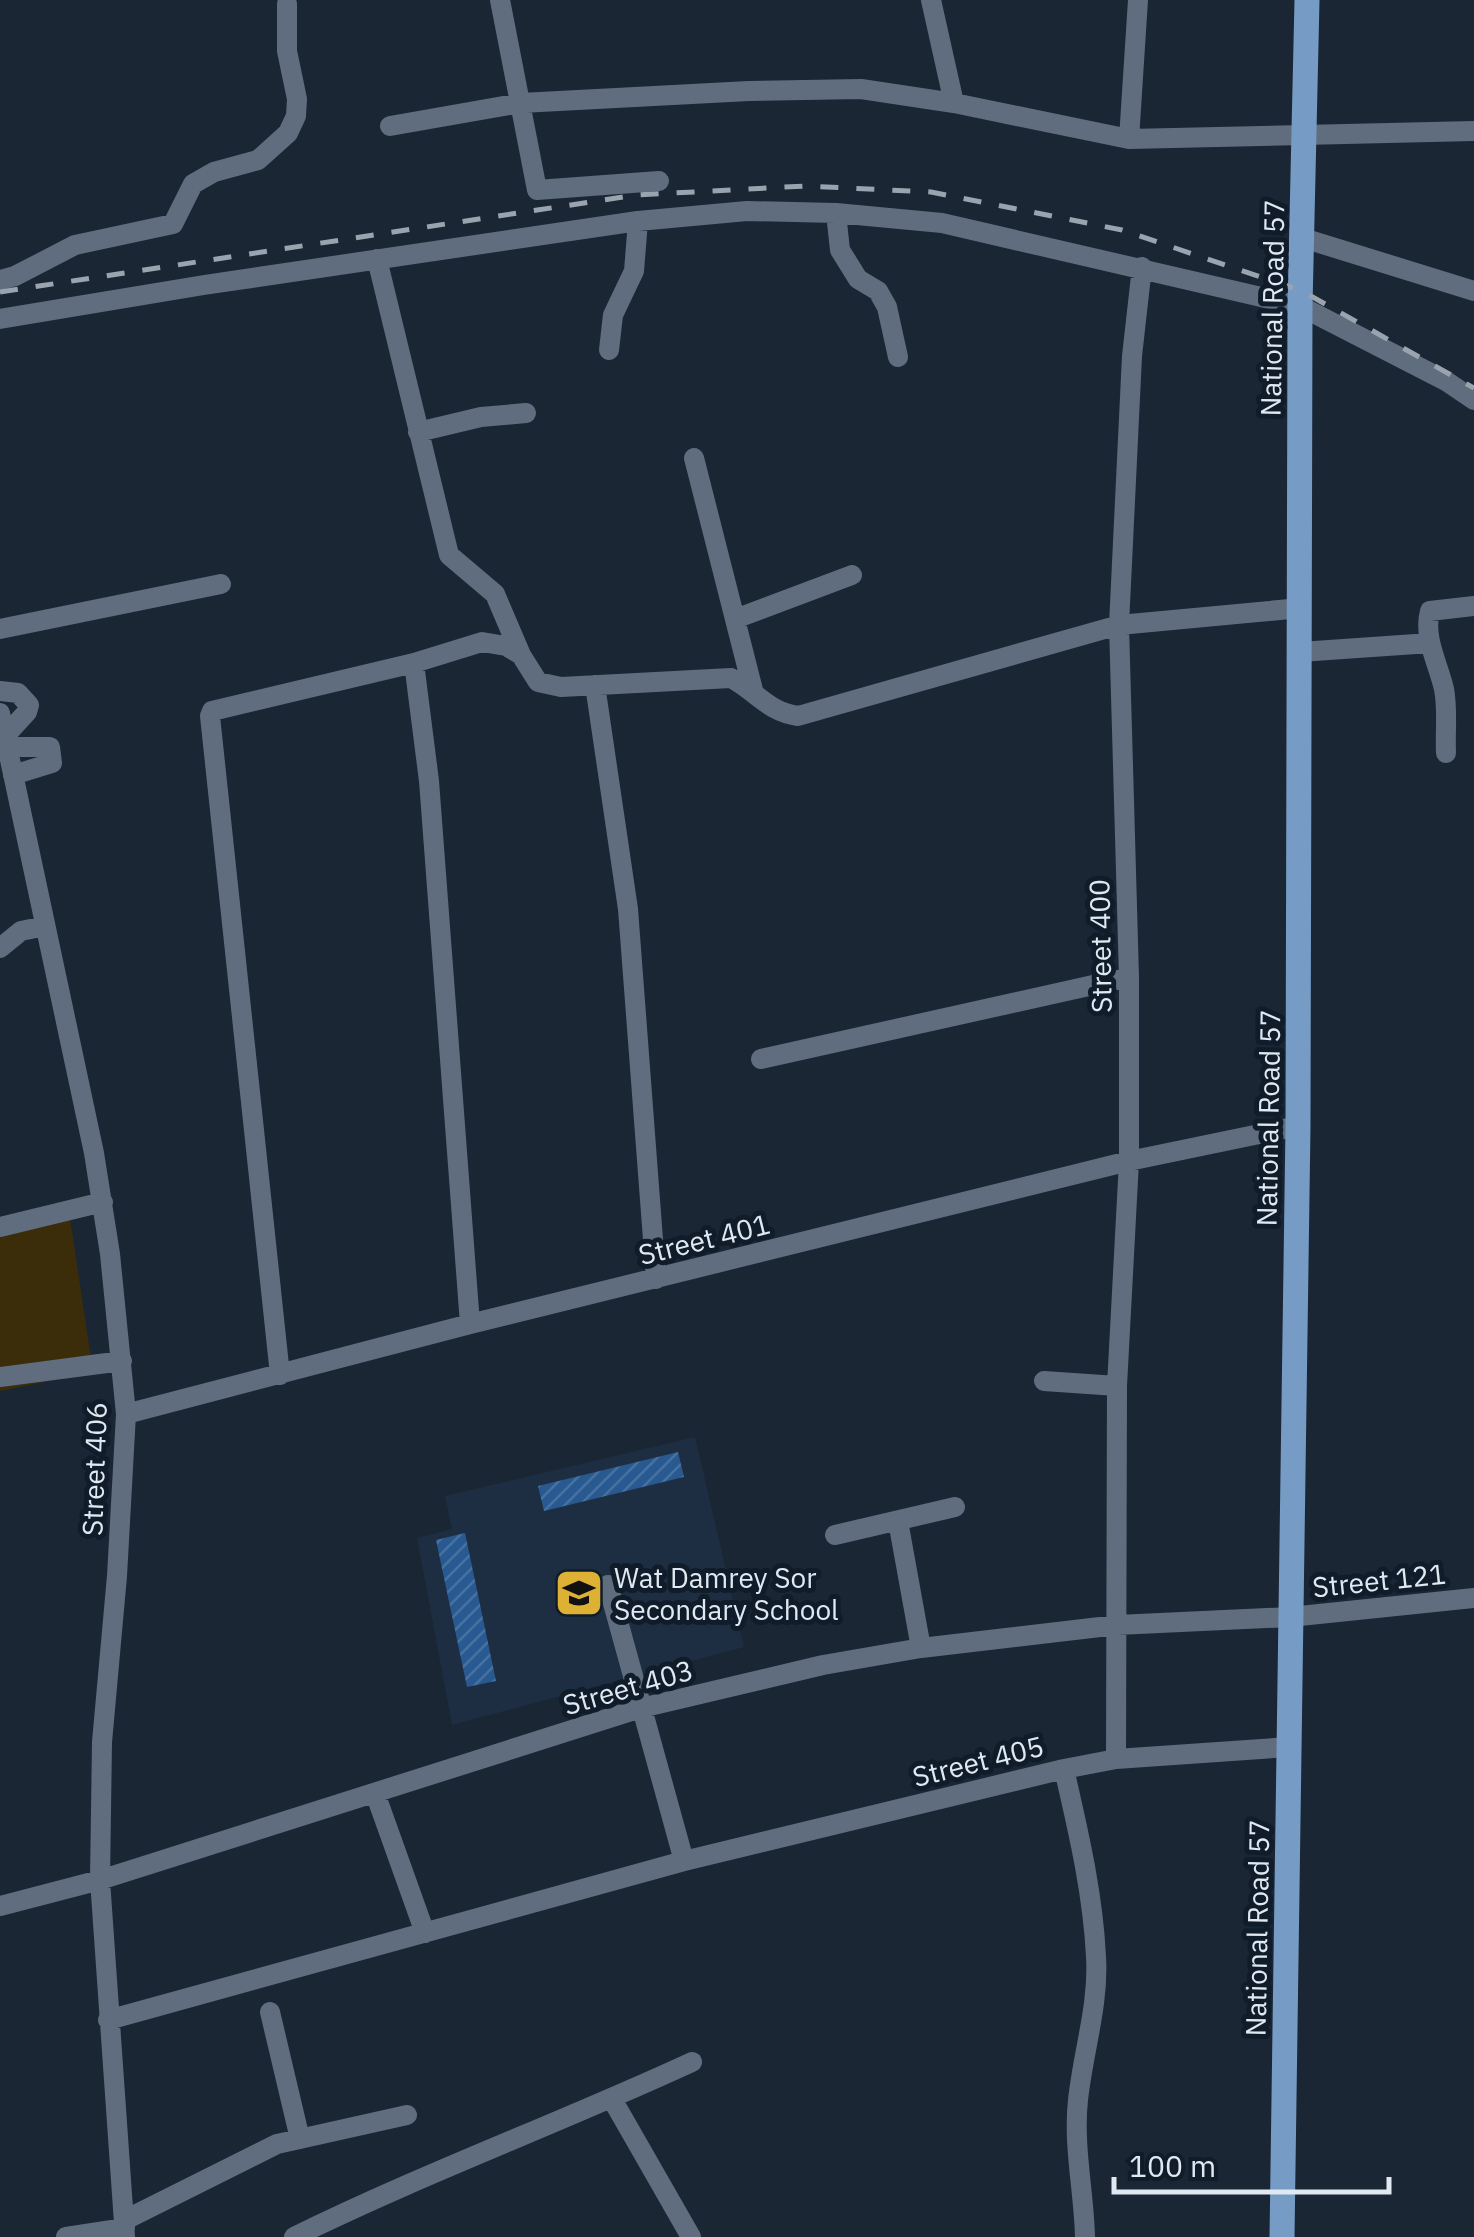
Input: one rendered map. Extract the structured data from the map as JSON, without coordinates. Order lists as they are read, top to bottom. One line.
{"streets":{"main road":["National Road 57"],"street":["Street 400","Street 401","Street 406","Street 121","Street 403","Street 405"]},"crossings":[["National Road 57","Street 401"],["National Road 57","Street 121"],["National Road 57","Street 403"],["National Road 57","Street 405"],["Street 400","Street 401"],["Street 400","Street 403"],["Street 400","Street 405"],["Street 401","Street 406"],["Street 406","Street 403"],["Street 406","Street 405"],["Street 121","Street 403"]],"places":{"school or university":["Wat Damrey Sor Secondary School"]},"scale_bar":"100 m"}
